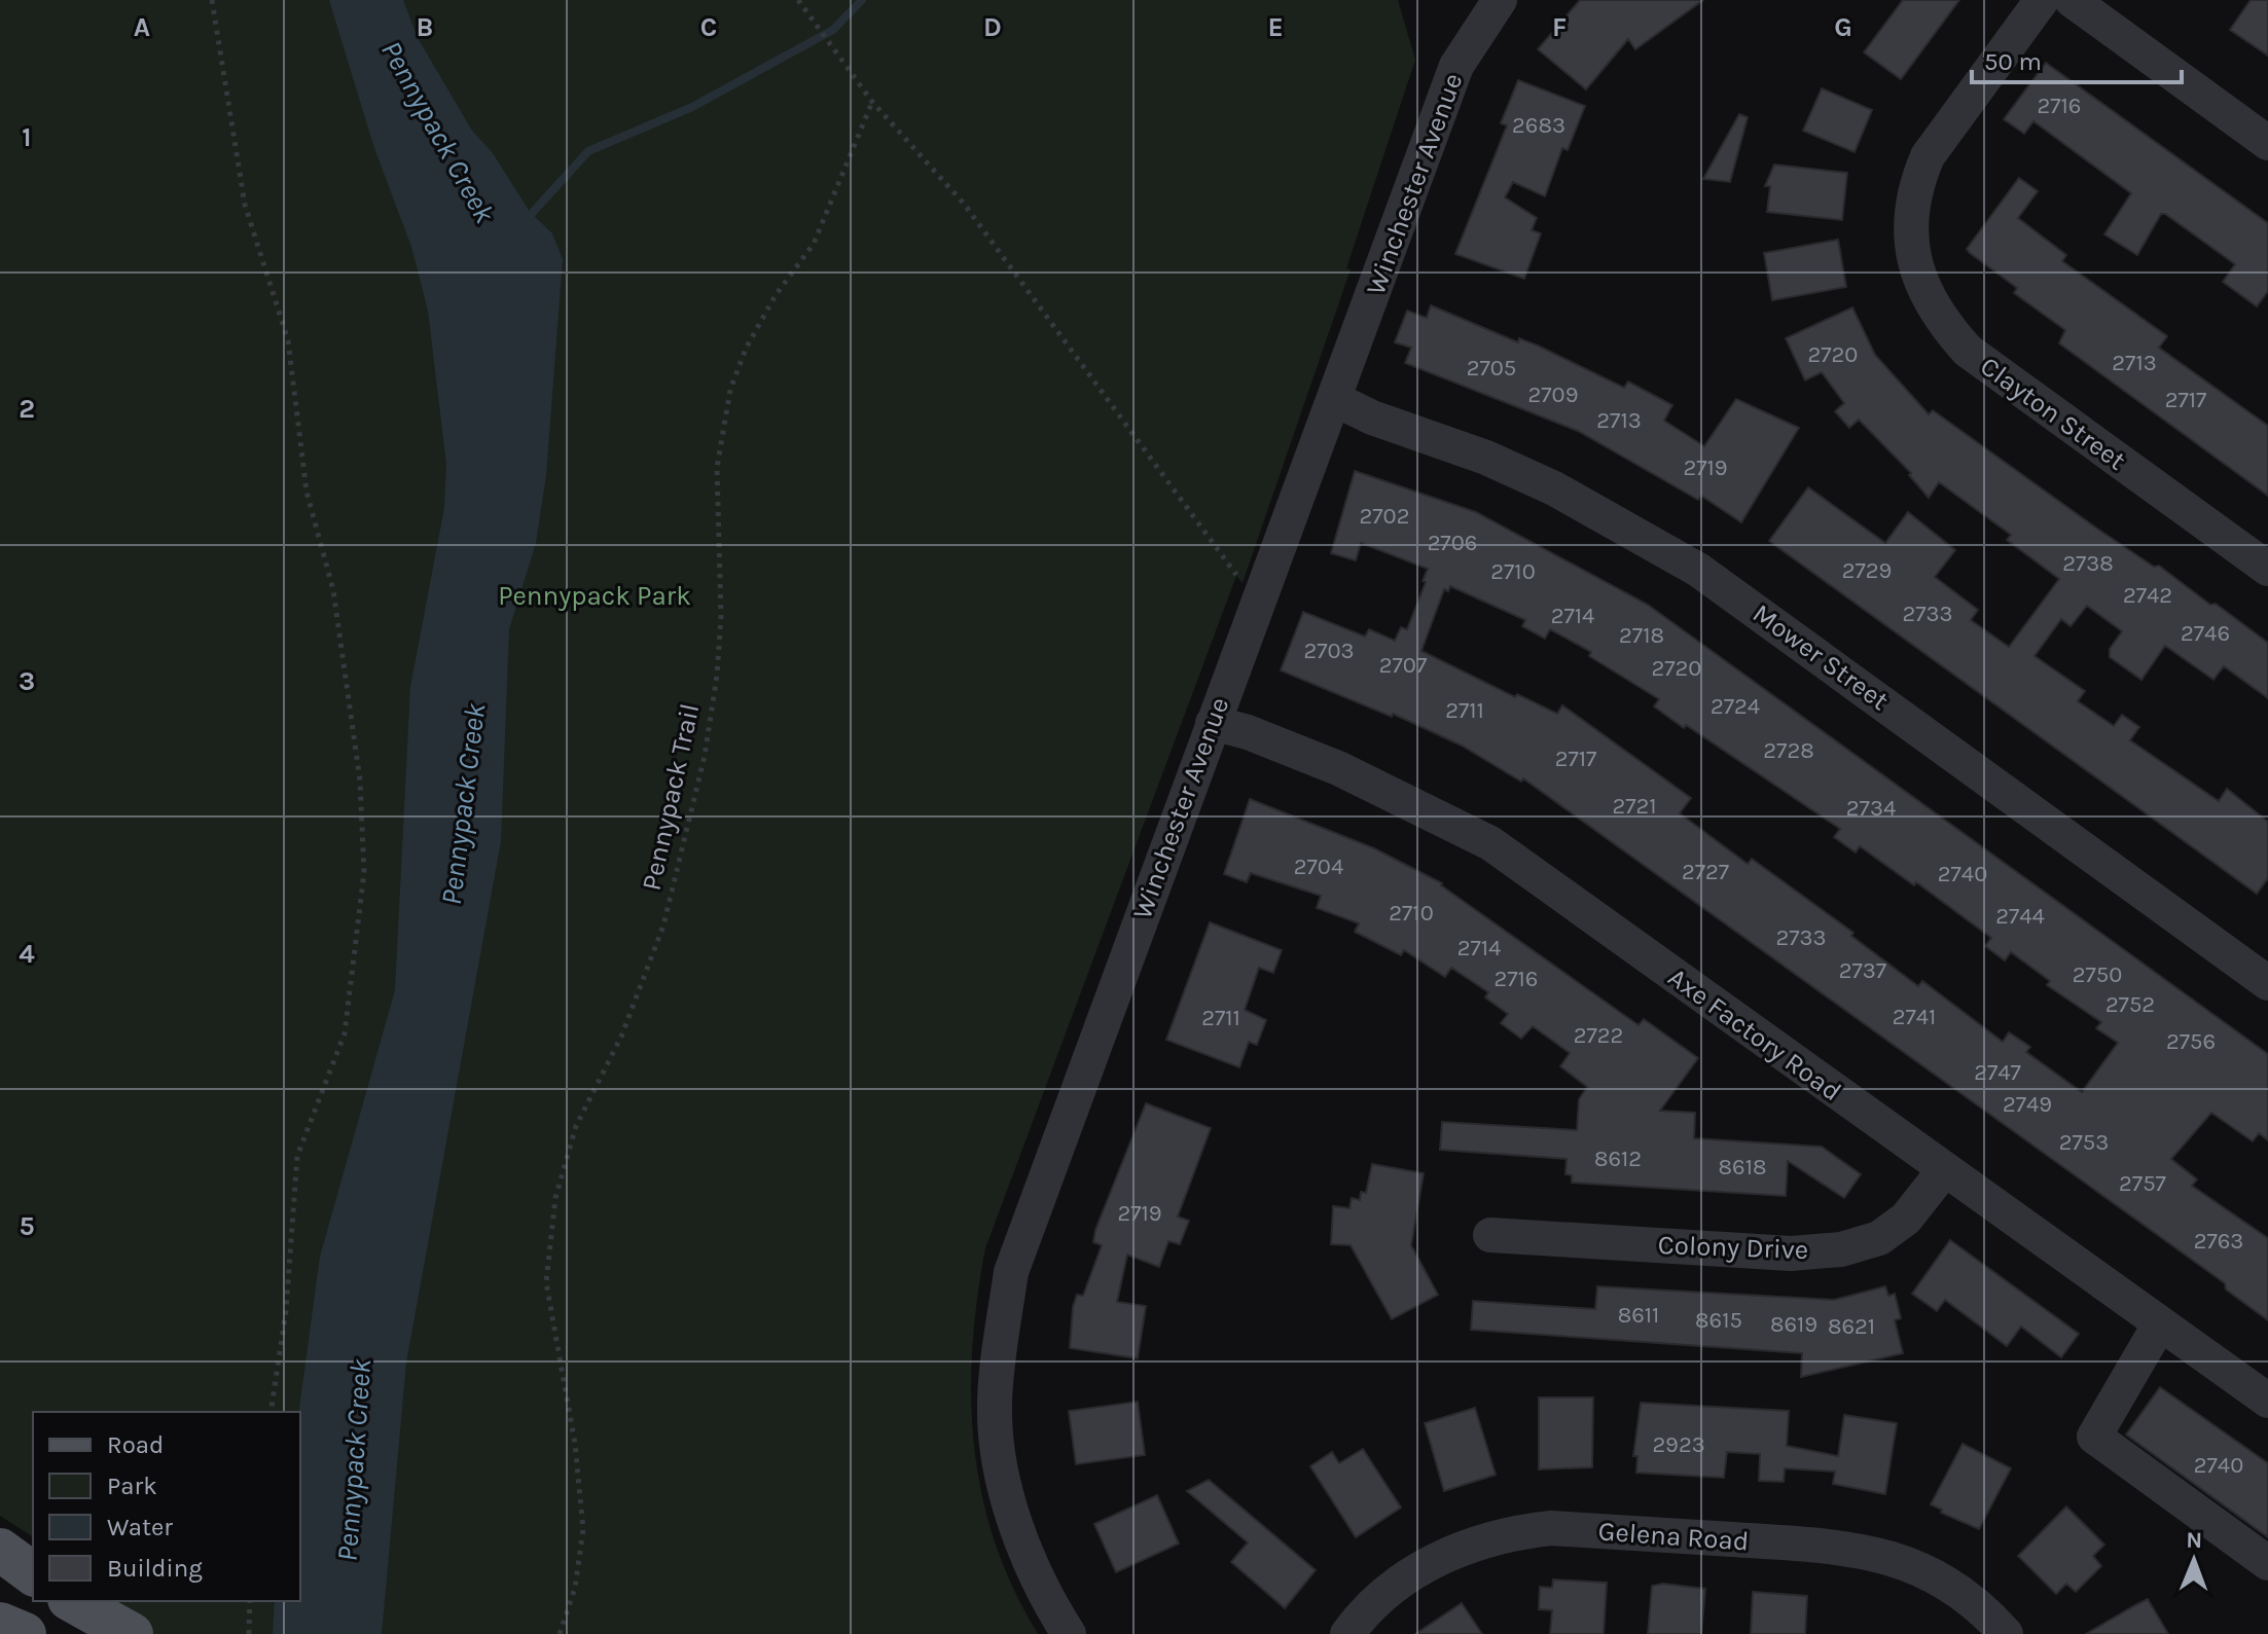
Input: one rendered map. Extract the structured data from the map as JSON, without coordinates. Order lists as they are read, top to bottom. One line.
{"streets":{"street":["Winchester Avenue","Clayton Street","Mower Street","Axe Factory Road","Colony Drive","Gelena Road"],"path":["Pennypack Trail"]},"crossings":[["Winchester Avenue","Mower Street"],["Winchester Avenue","Axe Factory Road"],["Axe Factory Road","Colony Drive"]],"water":["Pennypack Creek"],"parks":["Pennypack Park"],"house_numbers":["2716","2683","2720","2713","2705","2709","2717","2713","2719","2702","2706","2738","2729","2710","2742","2733","2714","2746","2718","2703","2707","2720","2724","2711","2728","2717","2721","2734","2704","2727","2740","2710","2744","2733","2714","2737","2750","2716","2752","2741","2711","2722","2756","2747","2749","2753","8612","8618","2757","2719","2763","8611","8615","8619","8621","2923","2740"],"legend":["Road","Park","Water","Building"],"scale_bar":"50 m","north":"top","grid":{"columns":["A","B","C","D","E","F","G"],"rows":["1","2","3","4","5"]}}
